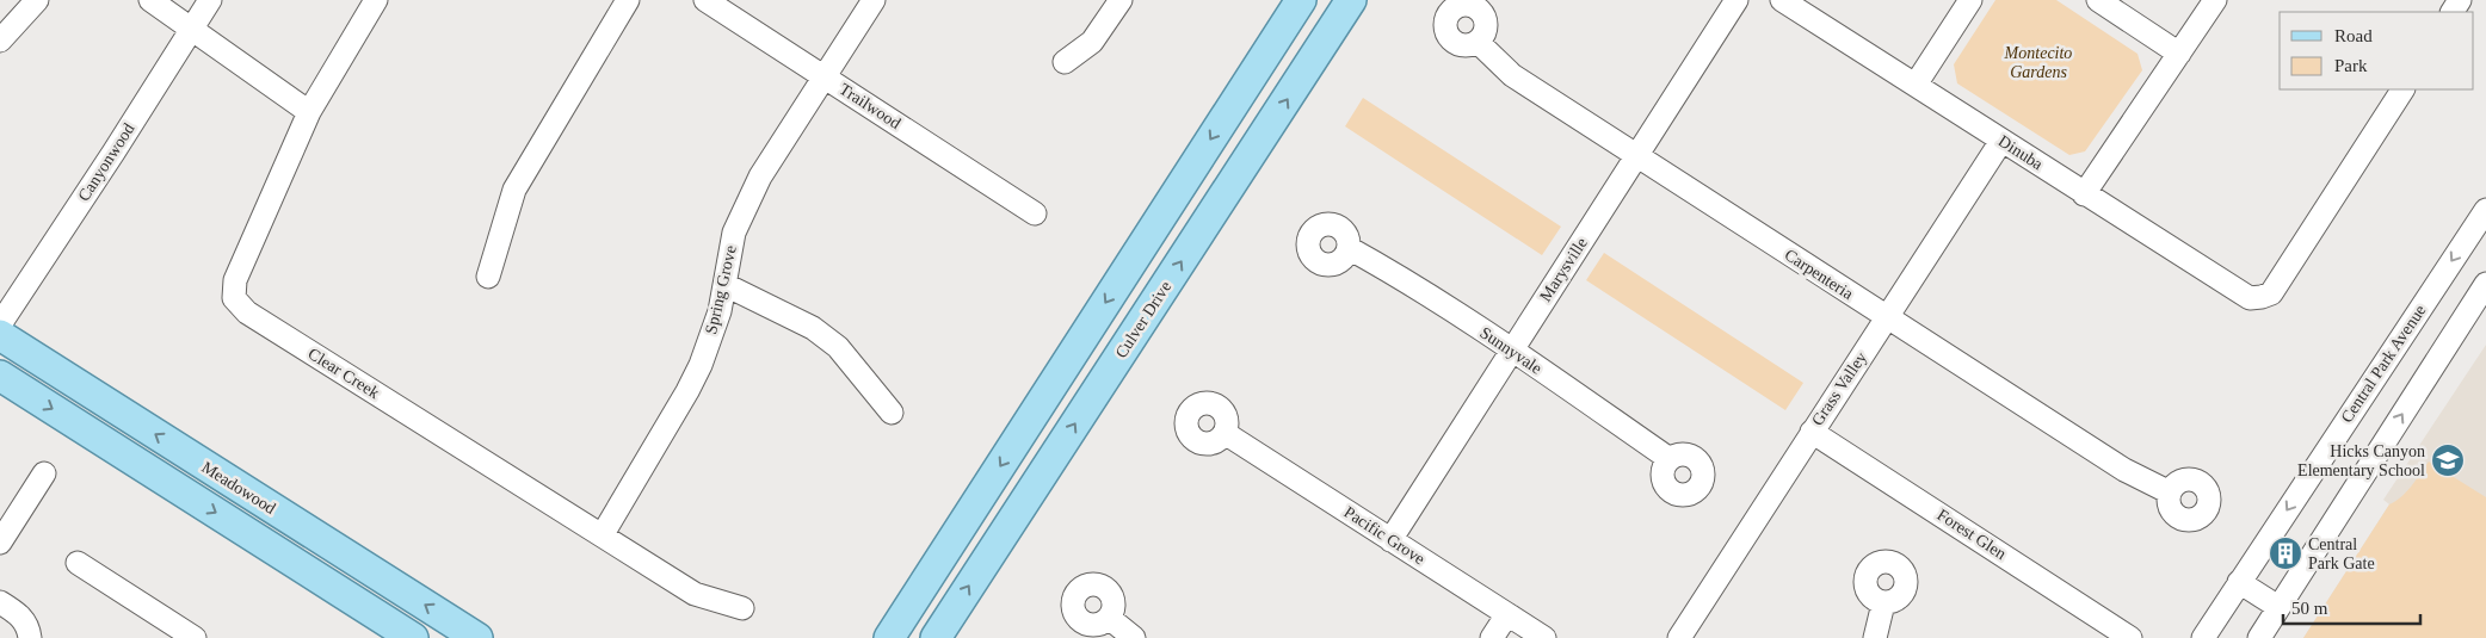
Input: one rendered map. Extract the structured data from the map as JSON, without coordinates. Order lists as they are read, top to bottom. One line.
{"streets":{"main road":["Culver Drive","Meadowood"],"street":["Trailwood","Dinuba","Canyonwood","Marysville","Carpenteria","Spring Grove","Sunnyvale","Central Park Avenue","Clear Creek","Grass Valley","Forest Glen","Pacific Grove"]},"crossings":[["Trailwood","Spring Grove"],["Dinuba","Grass Valley"],["Marysville","Carpenteria"],["Marysville","Sunnyvale"],["Marysville","Pacific Grove"],["Carpenteria","Grass Valley"],["Spring Grove","Clear Creek"],["Grass Valley","Forest Glen"]],"parks":["Montecito Gardens"],"places":{"school or university":["Hicks Canyon Elementary School"],"building":["Central Park Gate"]},"legend":["Road","Park"],"scale_bar":"50 m"}
